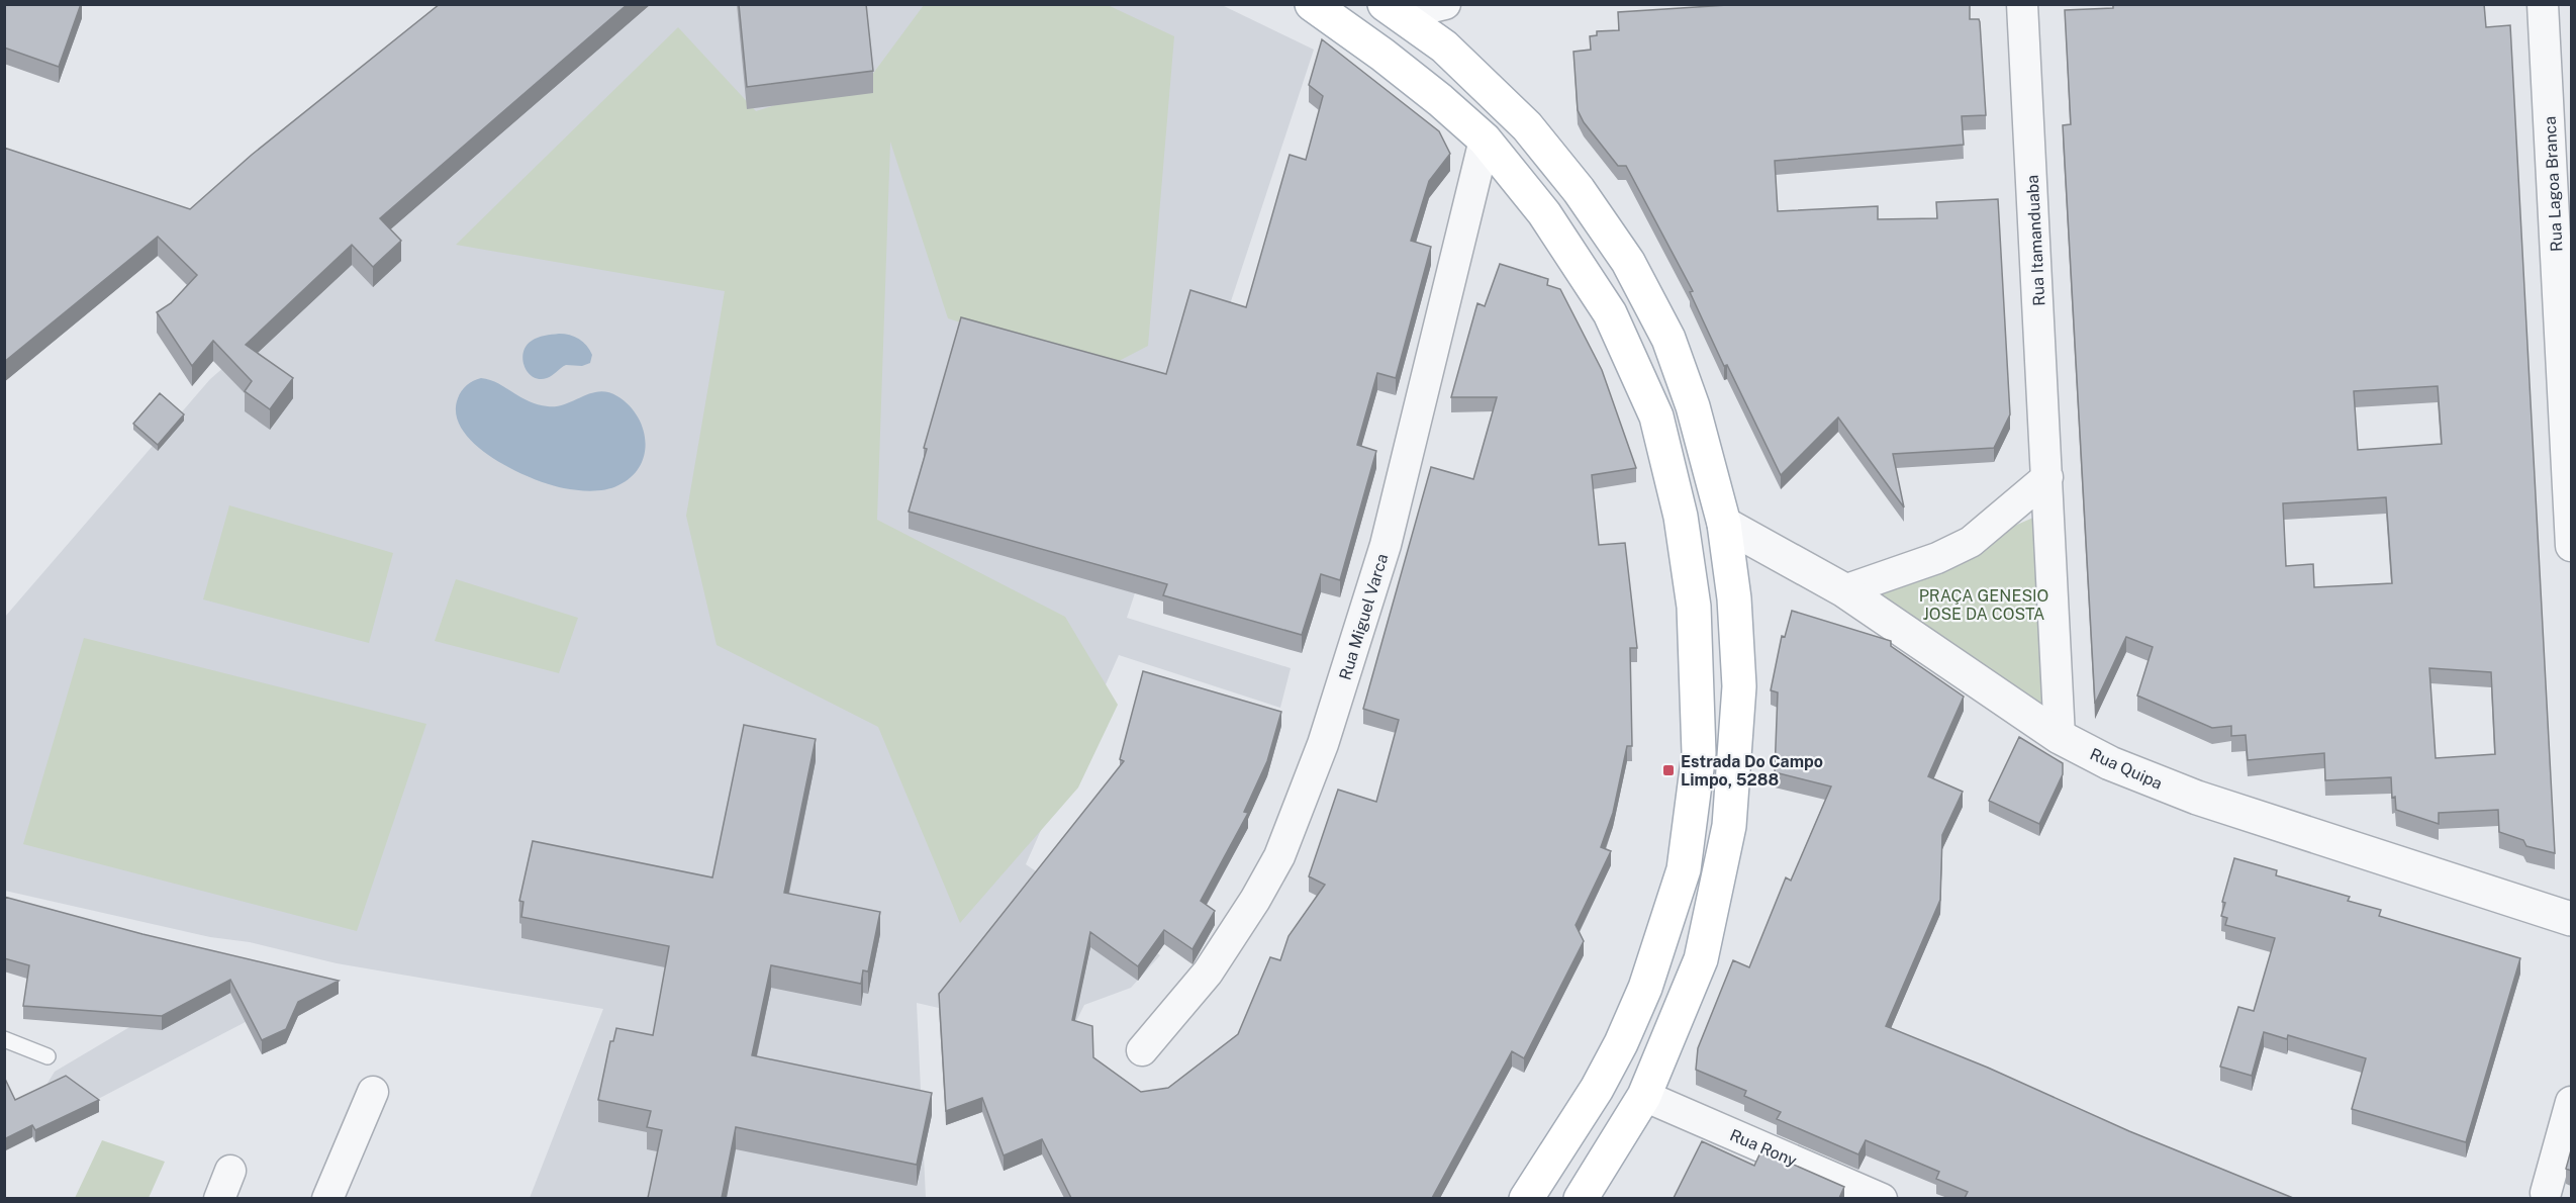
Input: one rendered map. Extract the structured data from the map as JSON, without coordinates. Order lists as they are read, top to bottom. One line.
{"streets":{"street":["Rua Lagoa Branca","Rua Itamanduaba","Rua Miguel Varca","Rua Quipa","Rua Rony"]},"crossings":[["Rua Itamanduaba","Rua Quipa"]],"parks":["PRAÇA GENESIO JOSE DA COSTA"],"places":{"transit":["Estrada Do Campo Limpo, 5288"]}}
